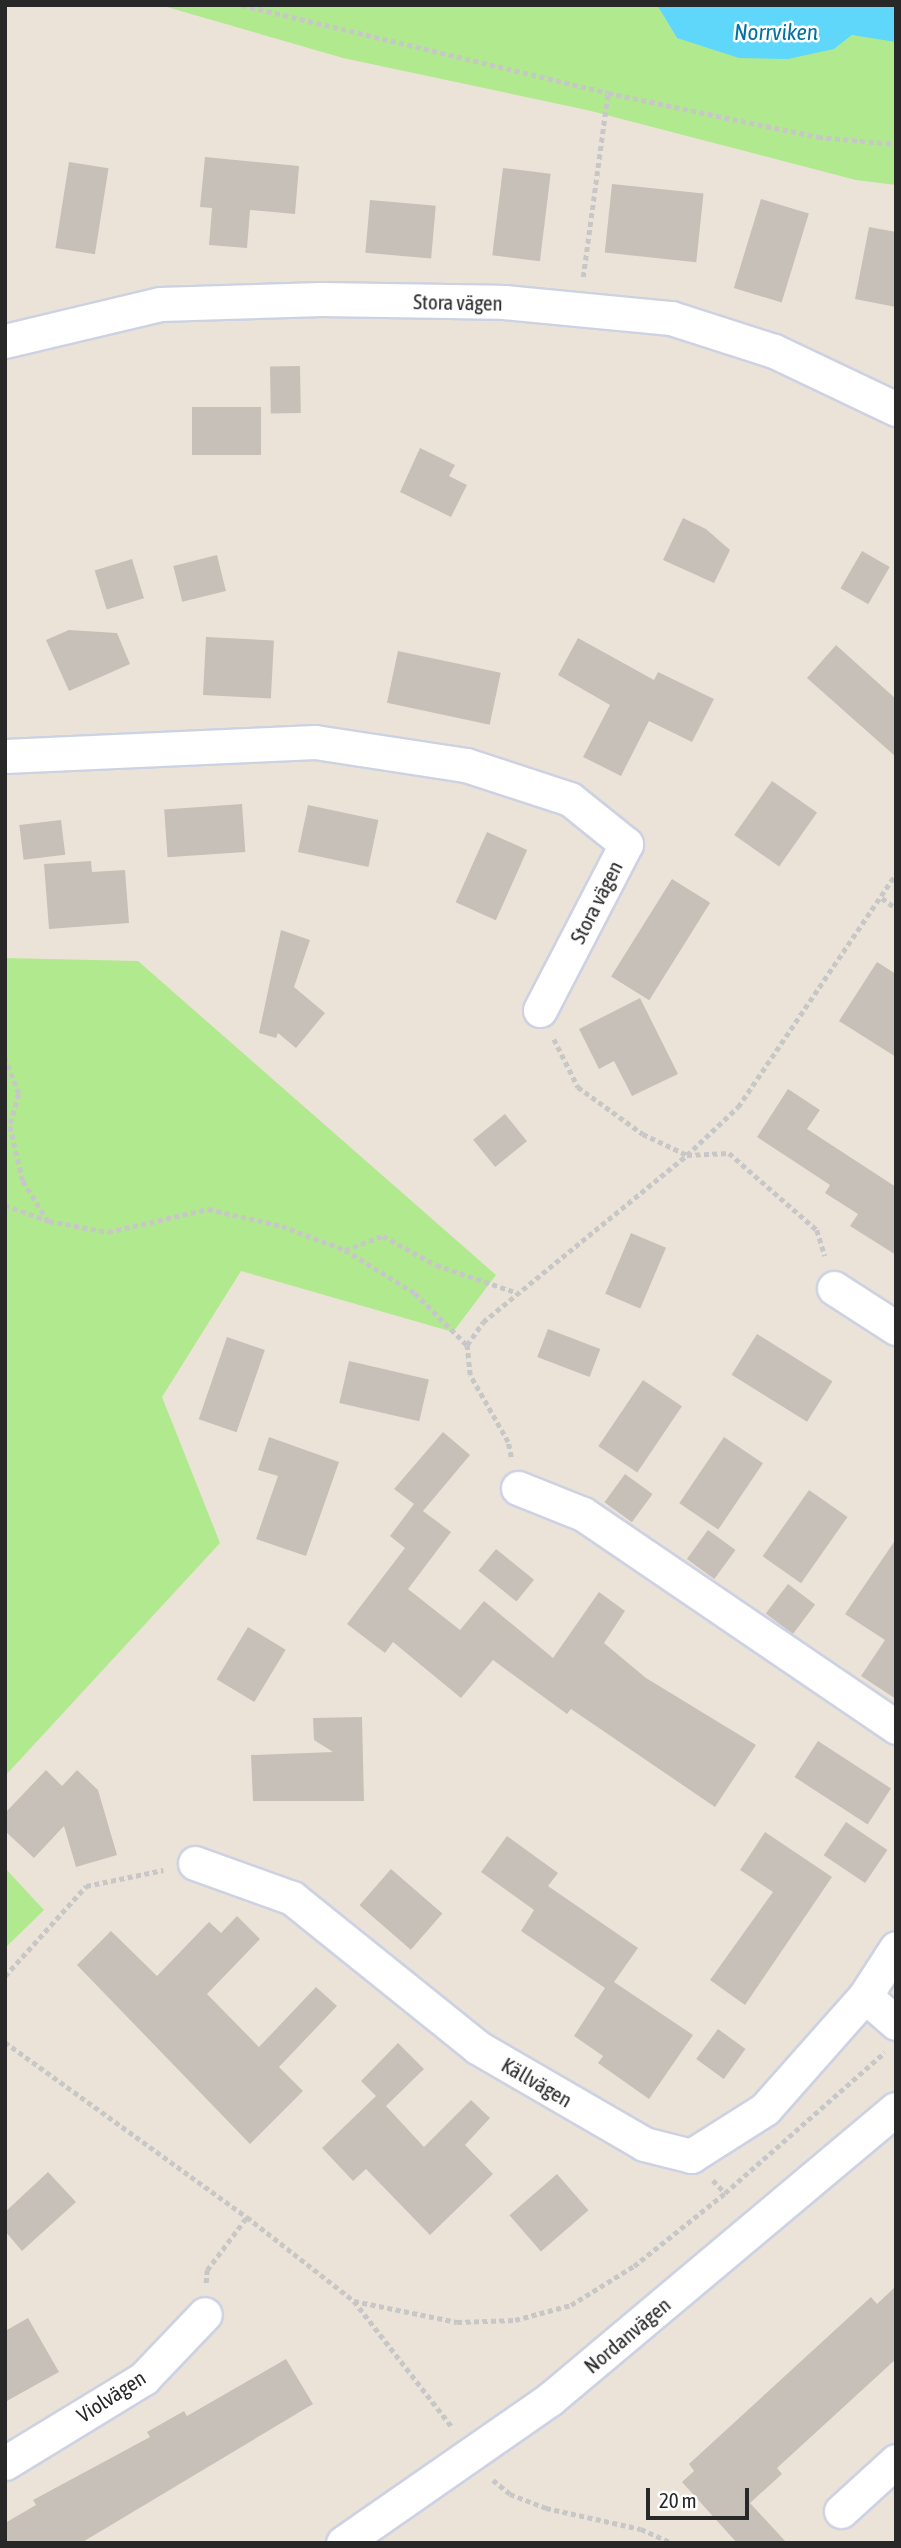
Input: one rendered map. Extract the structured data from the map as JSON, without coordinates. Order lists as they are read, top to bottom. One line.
{"streets":{"street":["Stora vägen","Källvägen","Nordanvägen","Violvägen"]},"water":["Norrviken"],"scale_bar":"20 m"}
